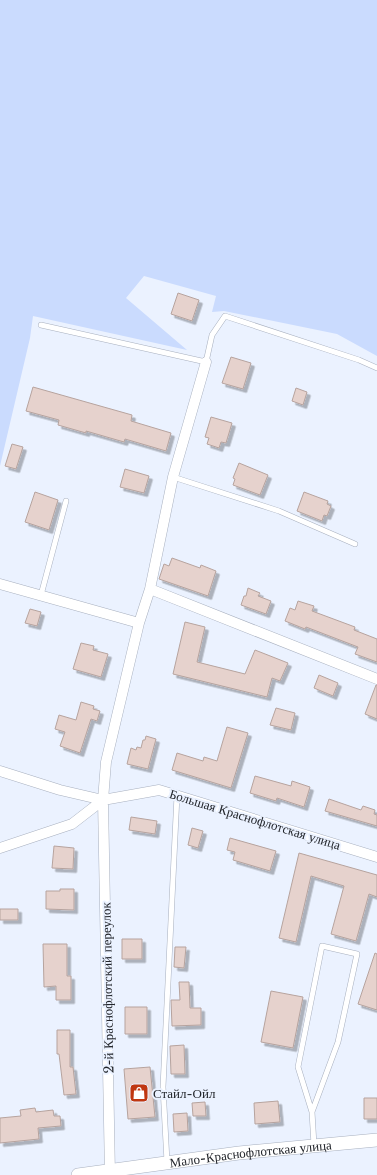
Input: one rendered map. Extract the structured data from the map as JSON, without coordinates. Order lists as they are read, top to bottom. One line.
{"streets":{"street":["Большая Краснофлотская улица","2-й Краснофлотский переулок","Мало-Краснофлотская улица"]},"crossings":[["Большая Краснофлотская улица","2-й Краснофлотский переулок"],["2-й Краснофлотский переулок","Мало-Краснофлотская улица"]],"places":{"shop":["Стайл-Ойл"]}}
